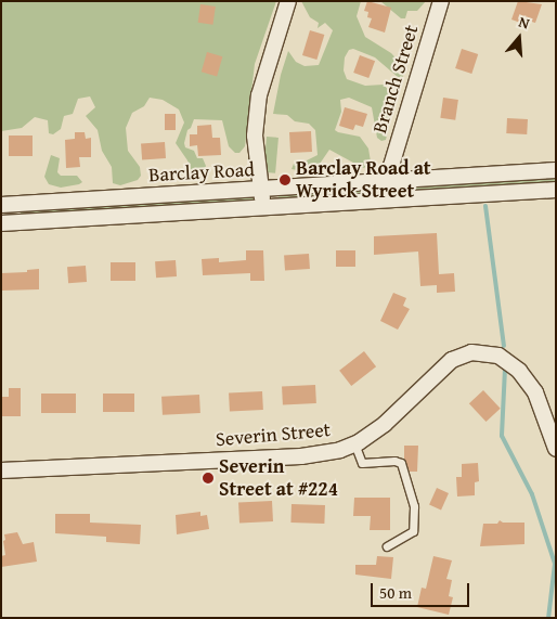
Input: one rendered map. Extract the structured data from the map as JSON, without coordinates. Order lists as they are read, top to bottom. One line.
{"streets":{"street":["Branch Street","Barclay Road","Severin Street"]},"crossings":[["Branch Street","Barclay Road"]],"places":["Barclay Road at Wyrick Street","Severin Street at #224"],"scale_bar":"50 m","north":"top"}
